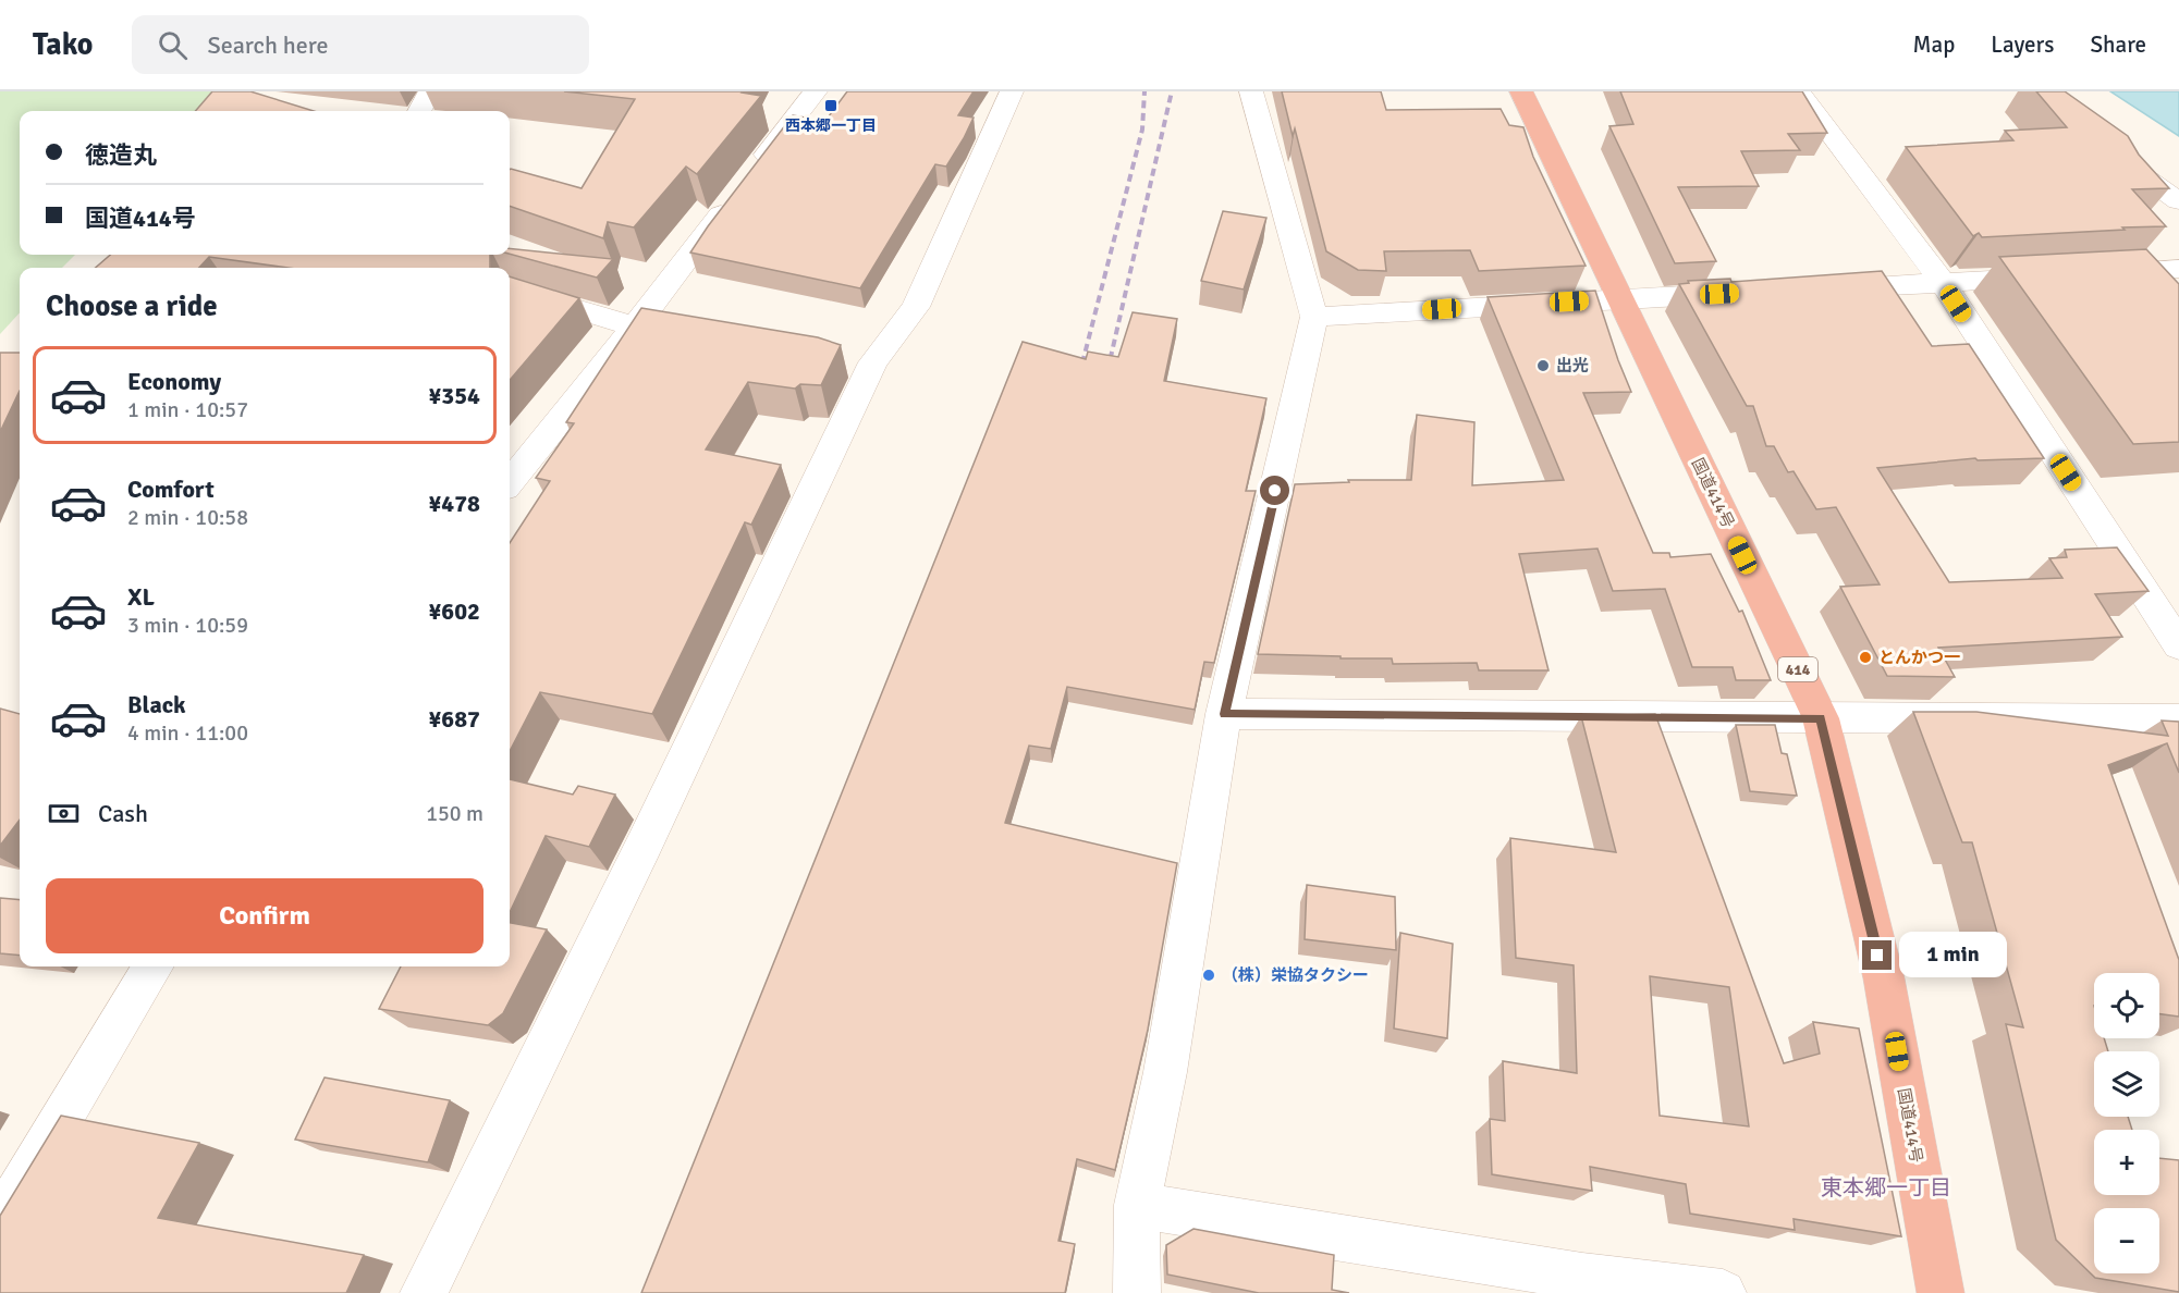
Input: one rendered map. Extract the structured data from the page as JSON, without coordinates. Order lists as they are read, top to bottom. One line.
{"streets":{"highway":["国道414号","414"]},"districts":["東本郷一丁目"],"places":{"transit":["西本郷一丁目"],"other":["出光","とんかつ一","（株）栄協タクシー"]},"page":{"header":"Tako","search":"Search here","nav":["Map","Layers","Share"],"banner":["徳造丸","国道414号"],"heading":"Choose a ride","list":[{"name":"Economy","note":"1 min · 10:57","value":"¥354"},{"name":"Comfort","note":"2 min · 10:58","value":"¥478"},{"name":"XL","note":"3 min · 10:59","value":"¥602"},{"name":"Black","note":"4 min · 11:00","value":"¥687"}],"pay":["Cash","150 m"],"buttons":"Confirm","bubble":"1 min","map_buttons":["+","−"]}}
